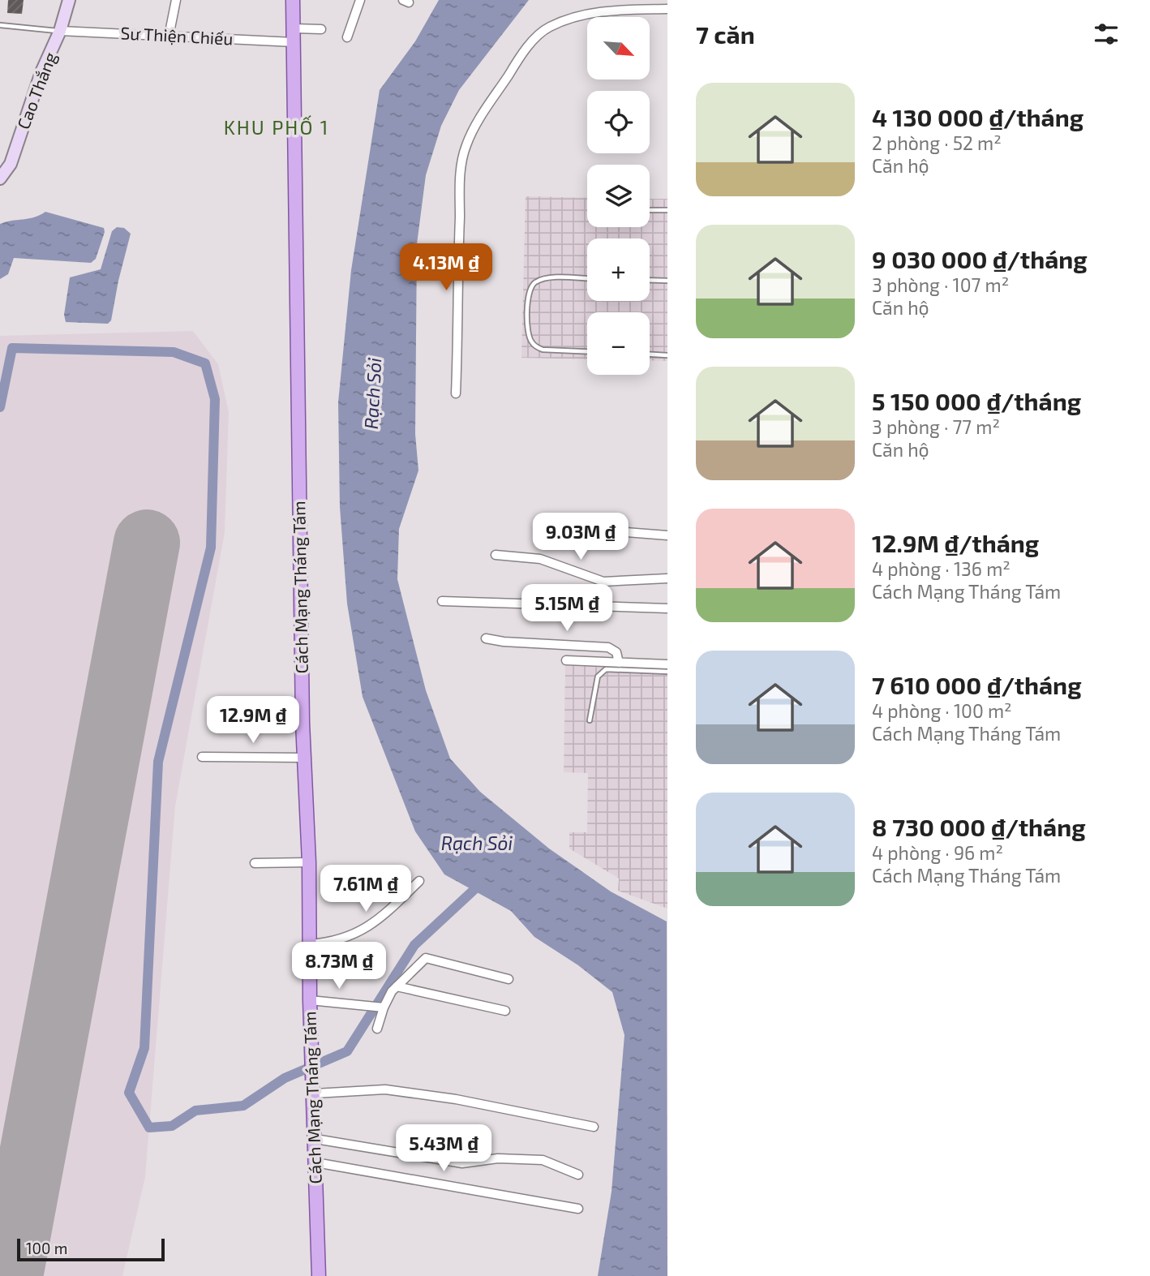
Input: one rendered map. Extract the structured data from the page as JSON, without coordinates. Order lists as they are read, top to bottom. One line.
{"streets":{"main road":["Cách Mạng Tháng Tám"],"street":["Sư Thiện Chiếu","Cao Thắng"]},"crossings":[["Sư Thiện Chiếu","Cao Thắng"],["Sư Thiện Chiếu","Cách Mạng Tháng Tám"]],"districts":["KHU PHỐ 1"],"water":["Rạch Sỏi"],"scale_bar":"100 m","north":"bottom right","page":{"heading":"7 căn","map_buttons":["+","−"],"list":[{"name":"4 130 000 ₫/tháng","note":"2 phòng · 52 m² · Căn hộ"},{"name":"9 030 000 ₫/tháng","note":"3 phòng · 107 m² · Căn hộ"},{"name":"5 150 000 ₫/tháng","note":"3 phòng · 77 m² · Căn hộ"},{"name":"12.9M ₫/tháng","note":"4 phòng · 136 m² · Cách Mạng Tháng Tám"},{"name":"7 610 000 ₫/tháng","note":"4 phòng · 100 m² · Cách Mạng Tháng Tám"},{"name":"8 730 000 ₫/tháng","note":"4 phòng · 96 m² · Cách Mạng Tháng Tám"}],"price":["4.13M ₫","9.03M ₫","5.15M ₫","12.9M ₫","7.61M ₫","8.73M ₫","5.43M ₫"],"scale":"100 m"}}
